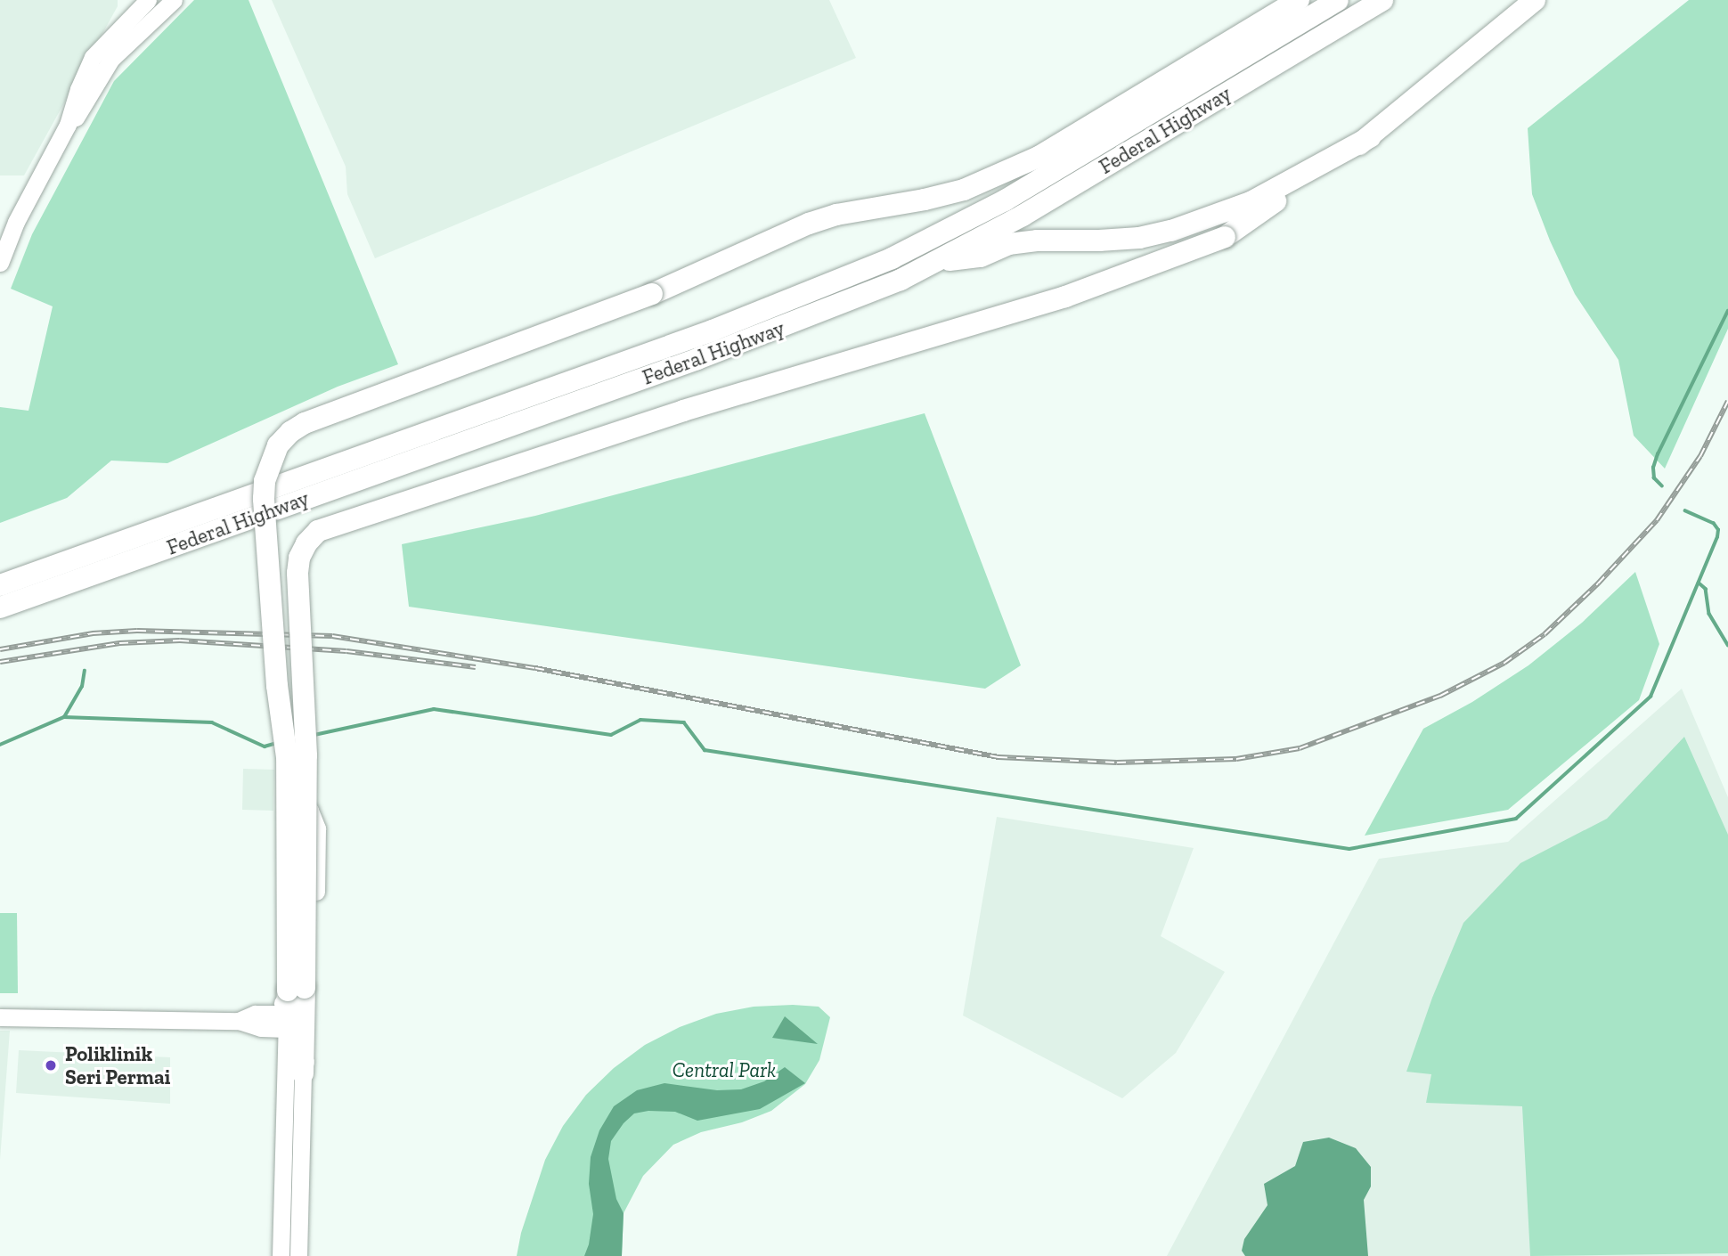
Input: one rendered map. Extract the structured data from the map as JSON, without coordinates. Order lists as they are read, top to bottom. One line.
{"streets":{"highway":["Federal Highway"]},"parks":["Central Park"],"places":["Poliklinik Seri Permai"]}
